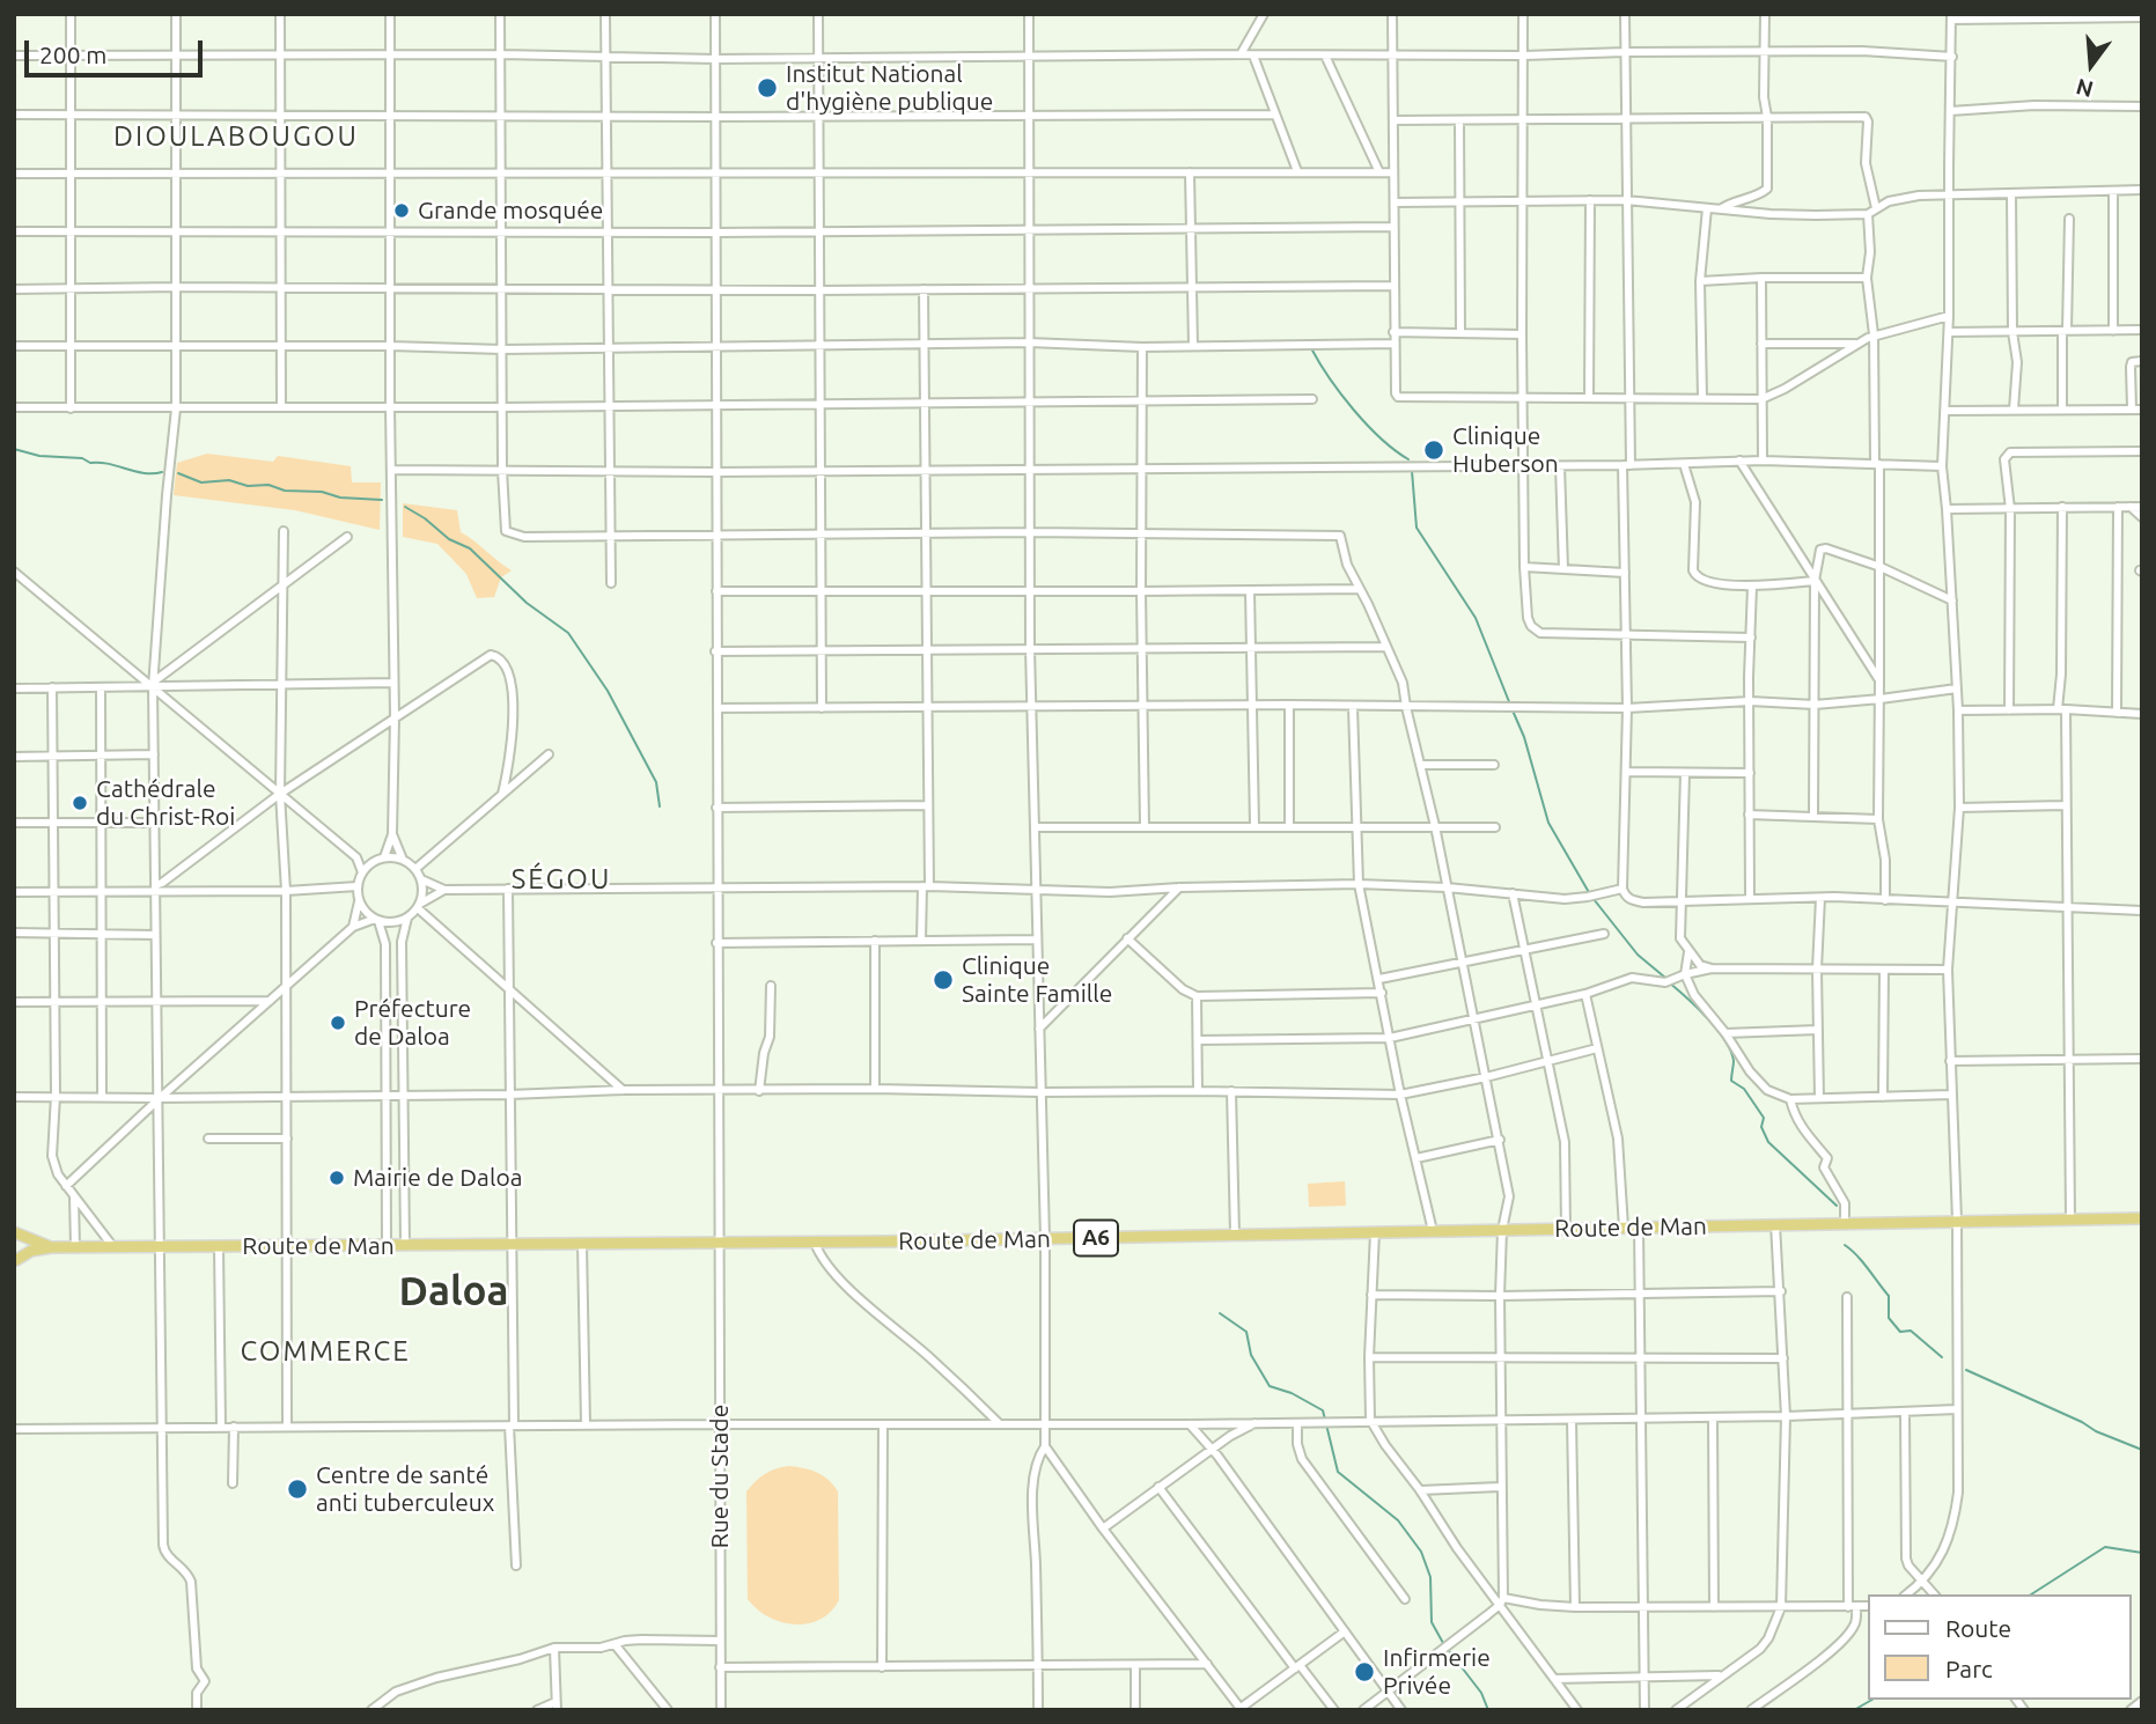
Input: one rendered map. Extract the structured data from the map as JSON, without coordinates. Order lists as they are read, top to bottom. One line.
{"streets":{"highway":["Route de Man","A6"],"street":["Rue du Stade"]},"crossings":[["Route de Man","A6"],["Route de Man","Rue du Stade"]],"districts":["DIOULABOUGOU","SÉGOU","Daloa","COMMERCE"],"places":["Institut National d'hygiène publique","Grande mosquée","Clinique Huberson","Cathédrale du Christ-Roi","Clinique Sainte Famille","Préfecture de Daloa","Mairie de Daloa","Centre de santé anti tuberculeux","Infirmerie Privée"],"legend":["Route","Parc"],"scale_bar":"200 m","north":"bottom"}
